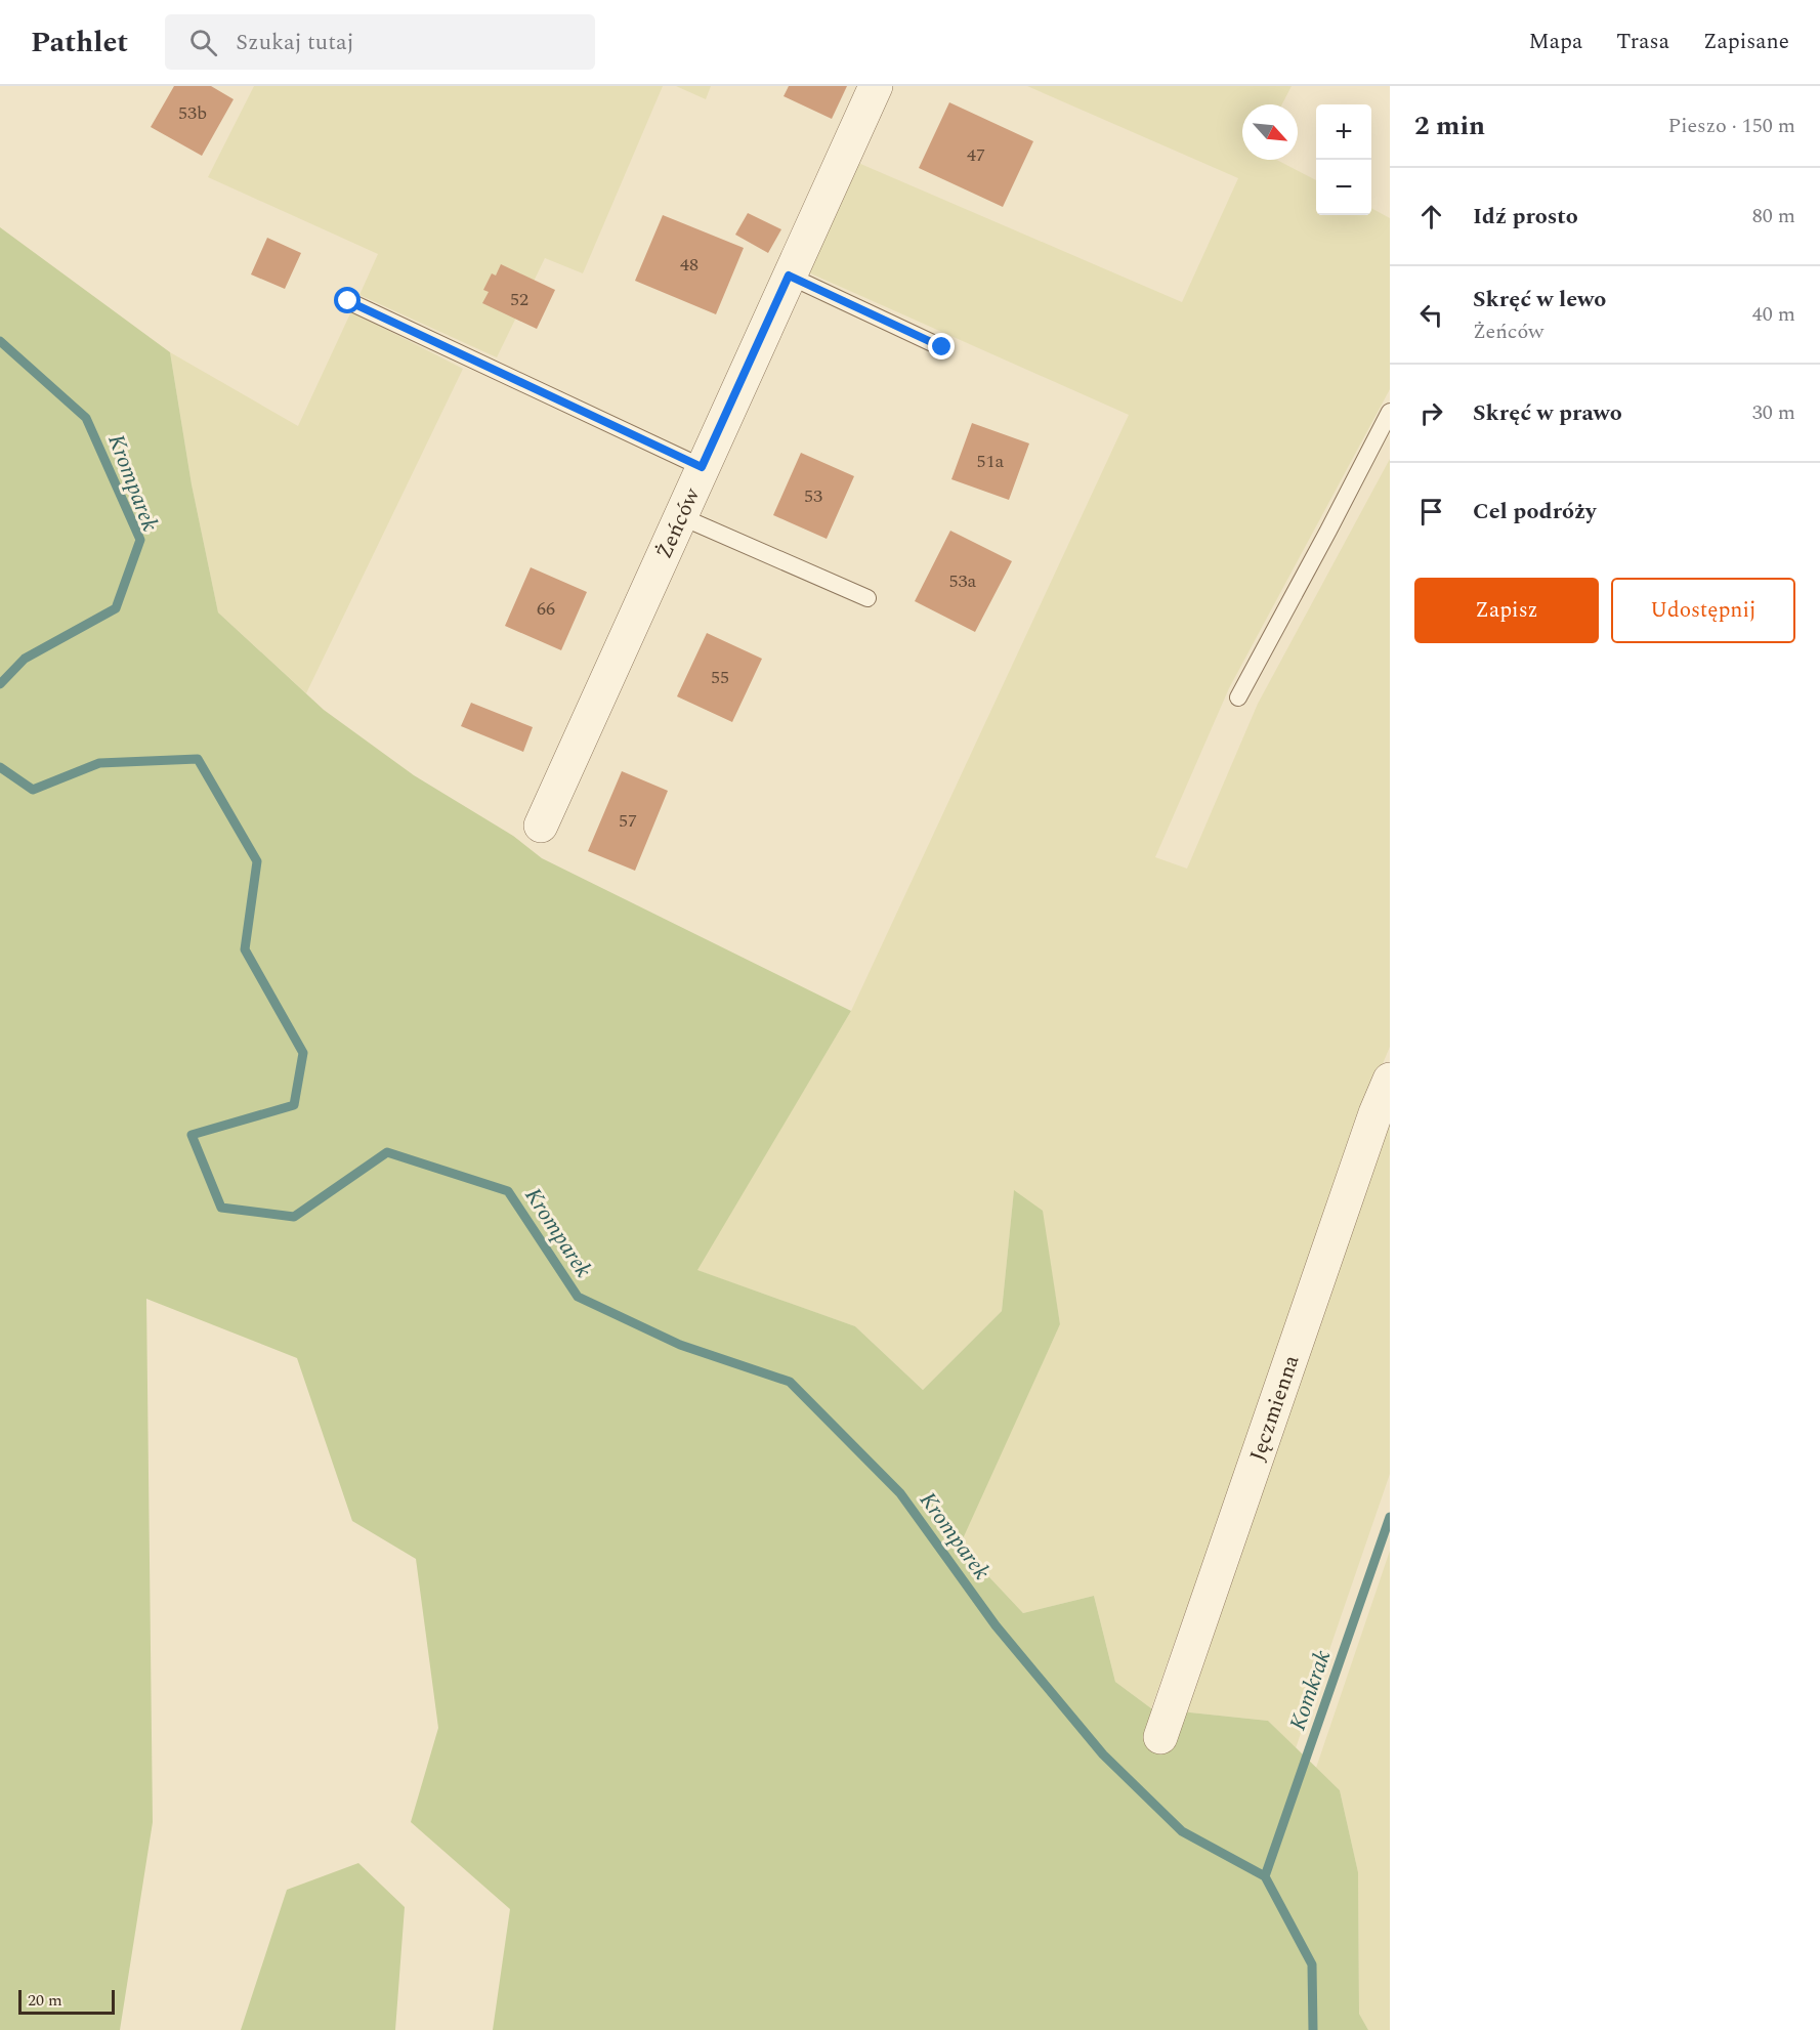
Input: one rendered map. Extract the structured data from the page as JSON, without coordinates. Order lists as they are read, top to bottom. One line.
{"streets":{"street":["Żeńców","Jęczmienna"]},"water":["Kromparek","Komkrak"],"house_numbers":["53b","47","48","52","51a","53","53a","66","55","57"],"scale_bar":"20 m","north":"bottom right","page":{"header":"Pathlet","search":"Szukaj tutaj","nav":["Mapa","Trasa","Zapisane"],"heading":["2 min","Pieszo · 150 m"],"map_buttons":["+","−"],"list":[["Idź prosto","80 m"],["Skręć w lewo","Żeńców","40 m"],["Skręć w prawo","30 m"],"Cel podróży"],"buttons":["Zapisz","Udostępnij"],"scale":"20 m"}}
